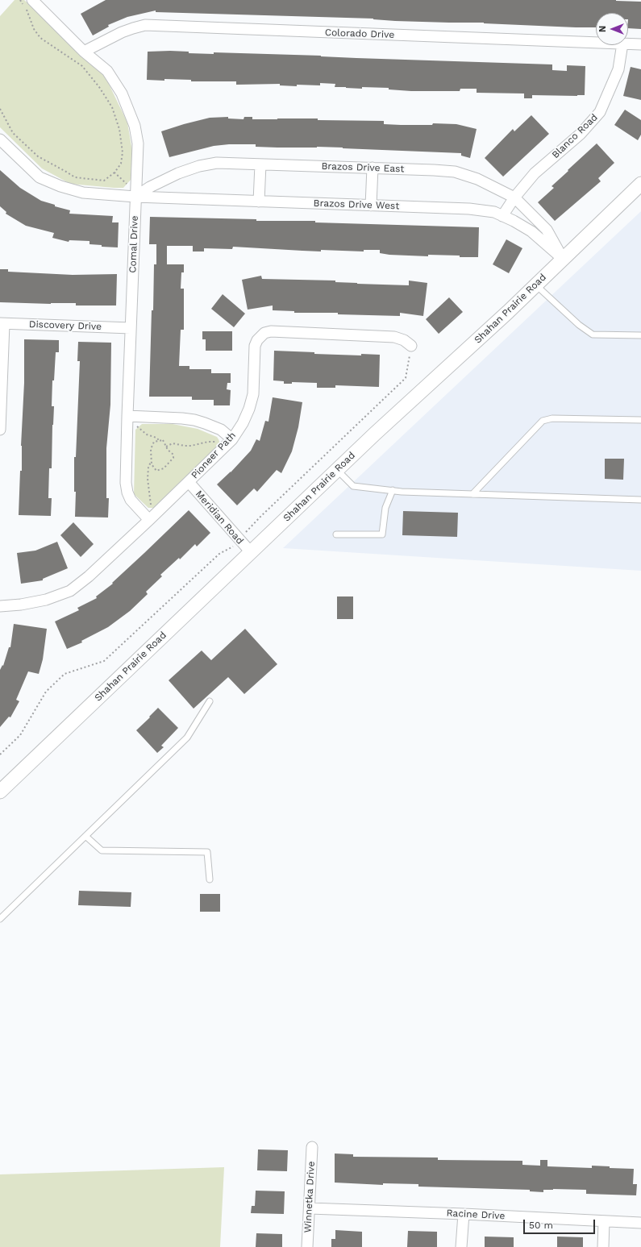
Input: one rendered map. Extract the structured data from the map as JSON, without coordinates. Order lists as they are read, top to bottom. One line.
{"streets":{"street":["Colorado Drive","Blanco Road","Brazos Drive East","Brazos Drive West","Comal Drive","Shahan Prairie Road","Discovery Drive","Pioneer Path","Meridian Road","Winnetka Drive","Racine Drive"]},"crossings":[["Colorado Drive","Comal Drive"],["Blanco Road","Brazos Drive East"],["Blanco Road","Brazos Drive West"],["Brazos Drive East","Brazos Drive West"],["Brazos Drive East","Comal Drive"],["Brazos Drive East","Shahan Prairie Road"],["Brazos Drive West","Comal Drive"],["Brazos Drive West","Shahan Prairie Road"],["Comal Drive","Discovery Drive"],["Comal Drive","Pioneer Path"],["Shahan Prairie Road","Meridian Road"],["Pioneer Path","Meridian Road"],["Winnetka Drive","Racine Drive"]],"scale_bar":"50 m","north":"left"}
